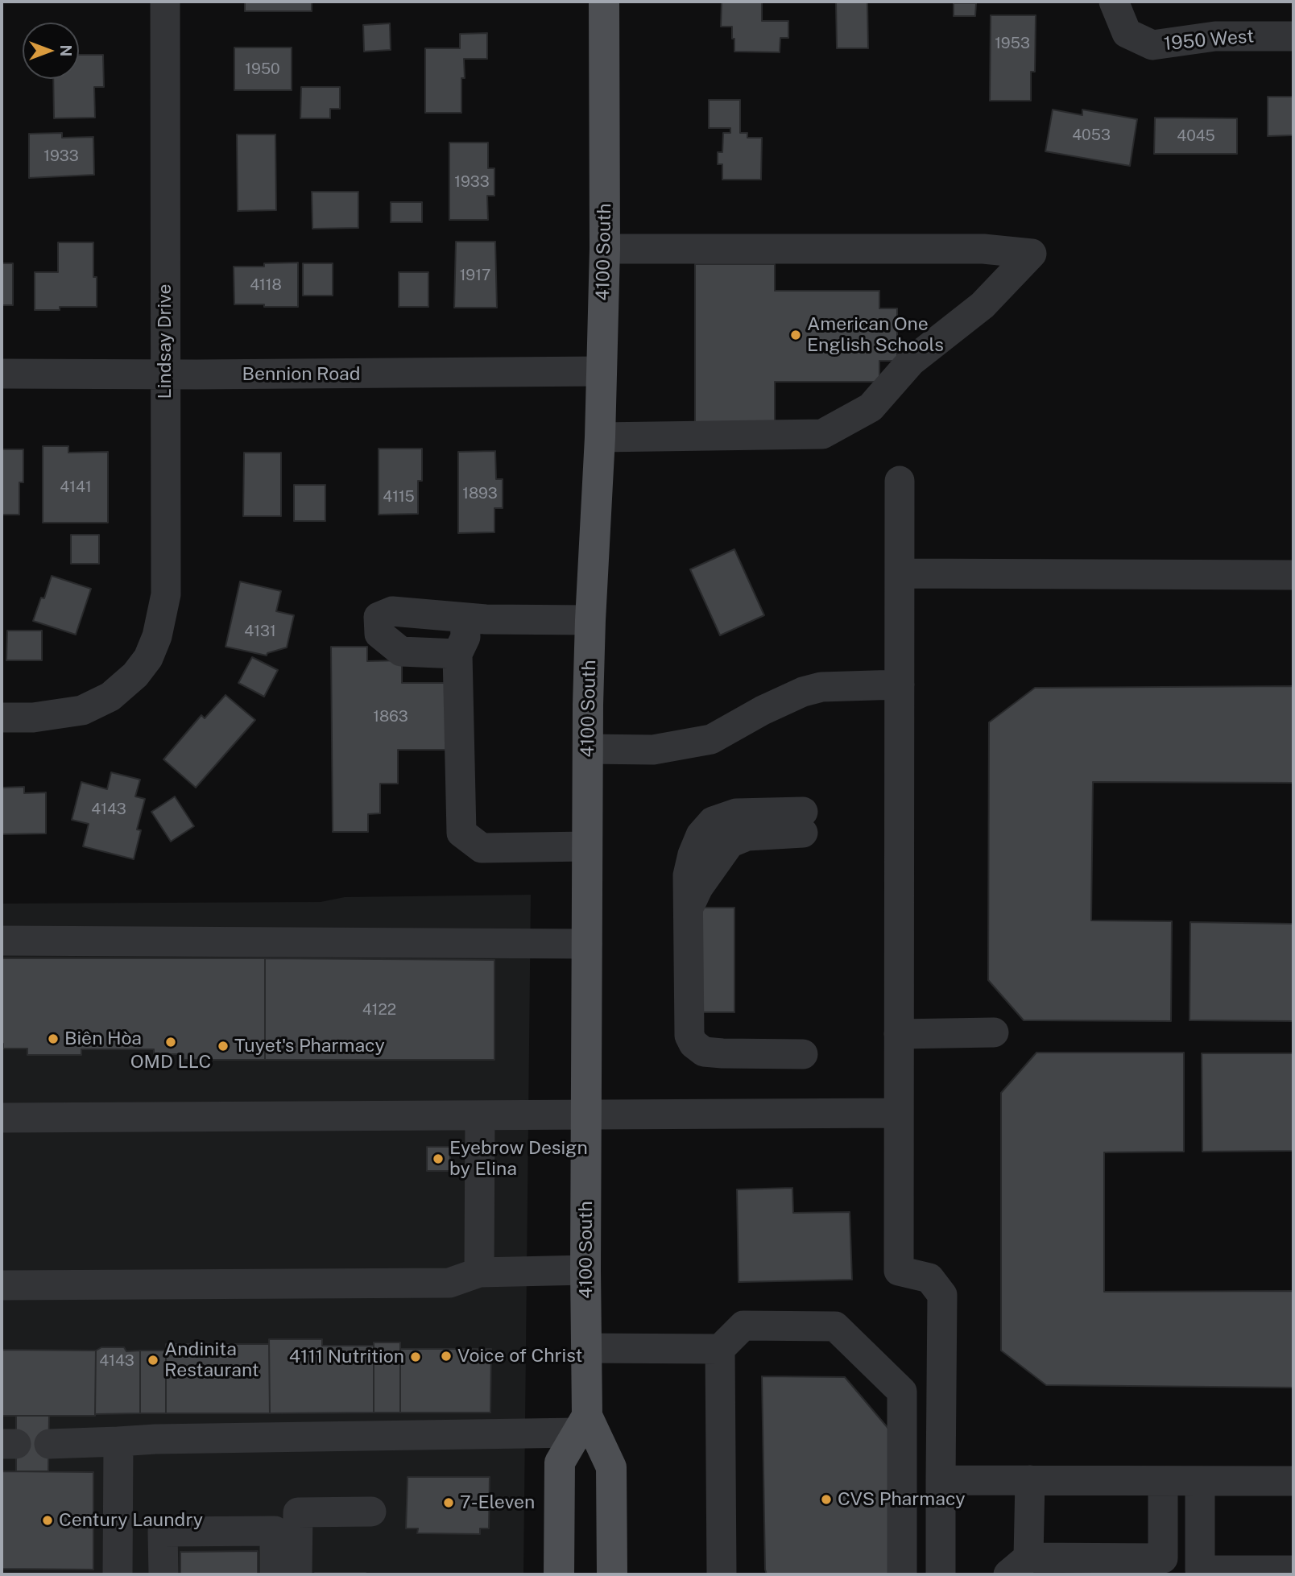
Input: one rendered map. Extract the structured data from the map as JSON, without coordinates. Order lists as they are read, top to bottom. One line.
{"streets":{"main road":["4100 South"],"street":["1950 West","Lindsay Drive","Bennion Road"]},"crossings":[["4100 South","Bennion Road"],["Lindsay Drive","Bennion Road"]],"places":["American One English Schools","Biên Hòa","OMD LLC","Tuyet's Pharmacy","Eyebrow Design by Elina","Voice of Christ","4111 Nutrition","Andinita Restaurant","CVS Pharmacy","7-Eleven","Century Laundry"],"house_numbers":["1953","1950","4053","4045","1933","1933","1917","4118","4141","1893","4115","4131","1863","4143","4122","4143"],"north":"right"}
